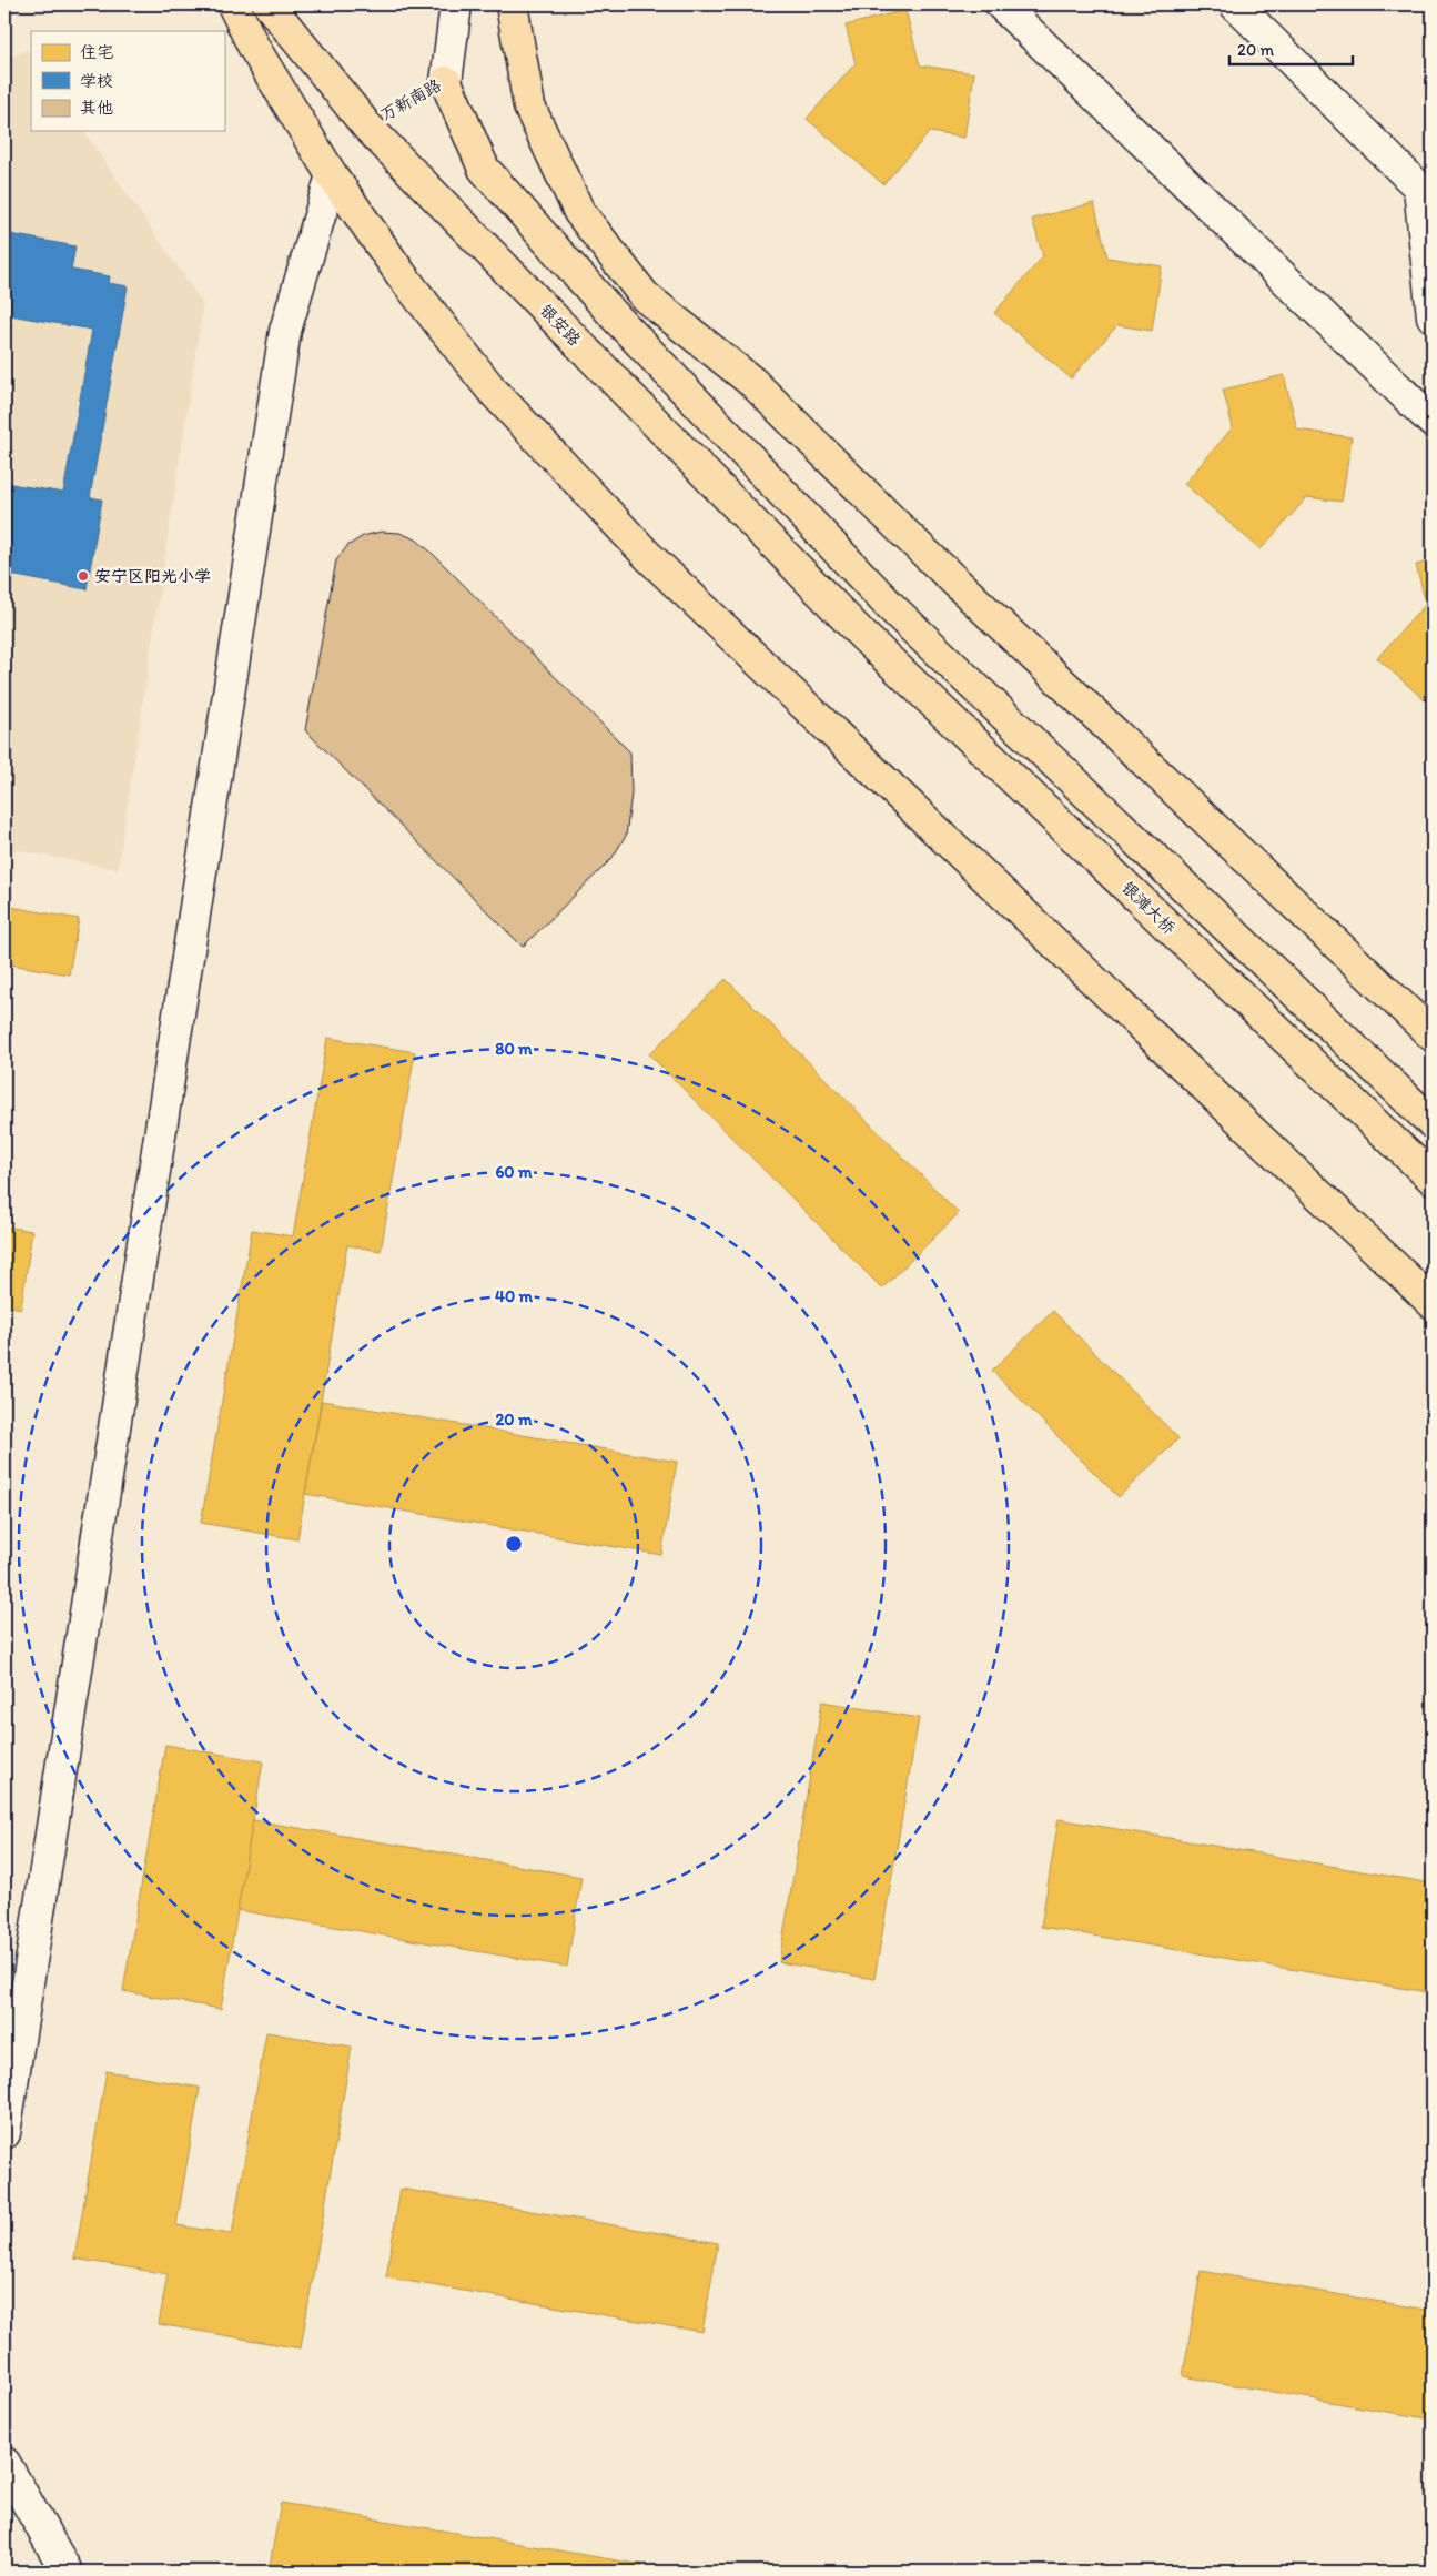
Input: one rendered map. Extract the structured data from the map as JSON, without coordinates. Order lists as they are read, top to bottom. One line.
{"streets":{"main road":["银安路","银滩大桥"],"street":["万新南路"]},"crossings":[["万新南路","银安路"],["银安路","银滩大桥"]],"places":["安宁区阳光小学"],"legend":["住宅","学校","其他"],"scale_bar":"20 m","rings":["80 m","60 m","40 m","20 m"]}
